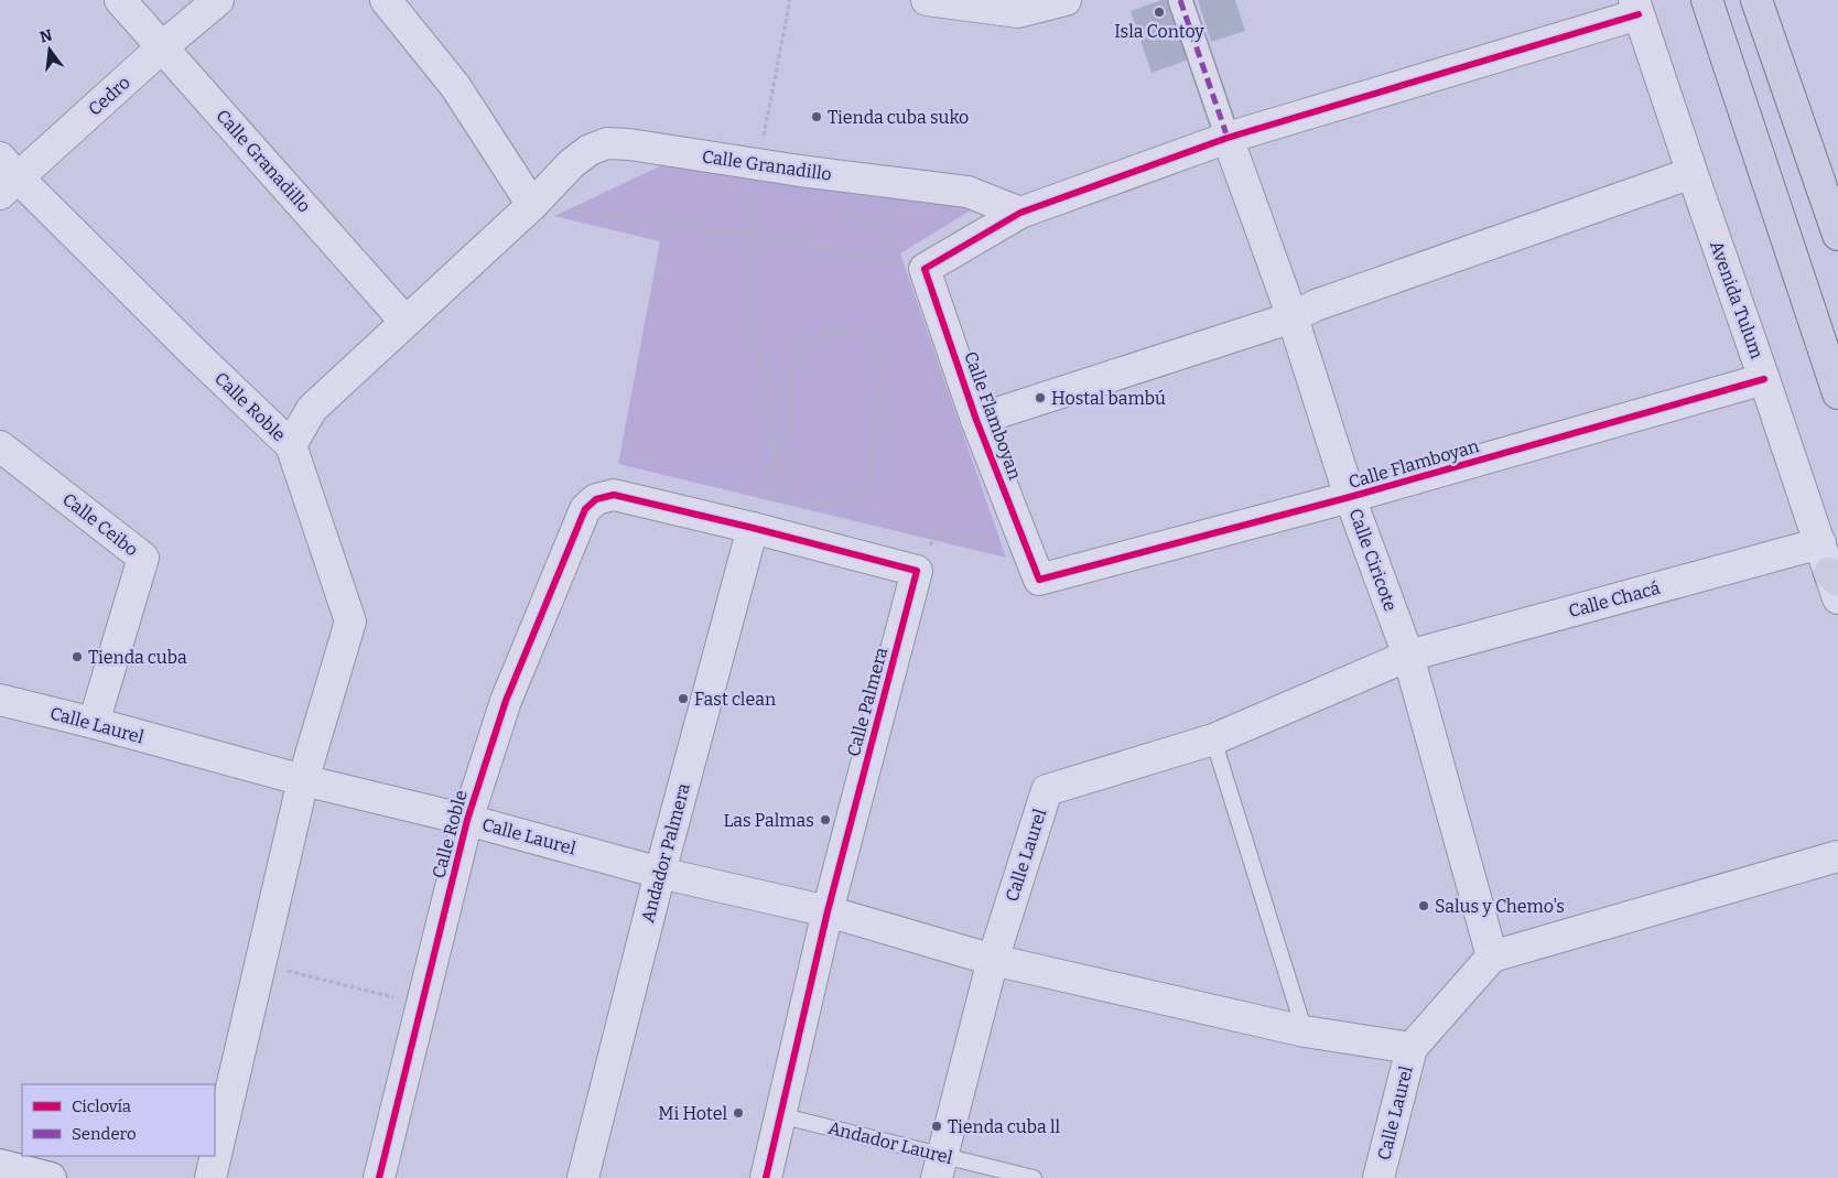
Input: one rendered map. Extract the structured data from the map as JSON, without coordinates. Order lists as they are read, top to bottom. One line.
{"streets":{"street":["Cedro","Calle Granadillo","Avenida Tulum","Calle Roble","Calle Flamboyan","Calle Ceibo","Calle Ciricote","Calle Chacá","Calle Palmera","Calle Laurel","Andador Palmera"],"lane":["Andador Laurel"]},"crossings":[["Cedro","Calle Granadillo"],["Cedro","Calle Roble"],["Calle Granadillo","Calle Roble"],["Avenida Tulum","Calle Flamboyan"],["Avenida Tulum","Calle Chacá"],["Calle Roble","Calle Laurel"],["Calle Roble","Andador Palmera"],["Calle Flamboyan","Calle Ciricote"],["Calle Ceibo","Calle Laurel"],["Calle Ciricote","Calle Chacá"],["Calle Ciricote","Calle Laurel"],["Calle Chacá","Calle Laurel"],["Calle Palmera","Calle Laurel"],["Calle Palmera","Andador Laurel"],["Calle Laurel","Andador Palmera"],["Calle Laurel","Andador Laurel"]],"places":["Isla Contoy","Tienda cuba suko","Hostal bambú","Tienda cuba","Fast clean","Las Palmas","Salus y Chemo's","Mi Hotel","Tienda cuba ll"],"legend":["Ciclovía","Sendero"],"north":"top"}
